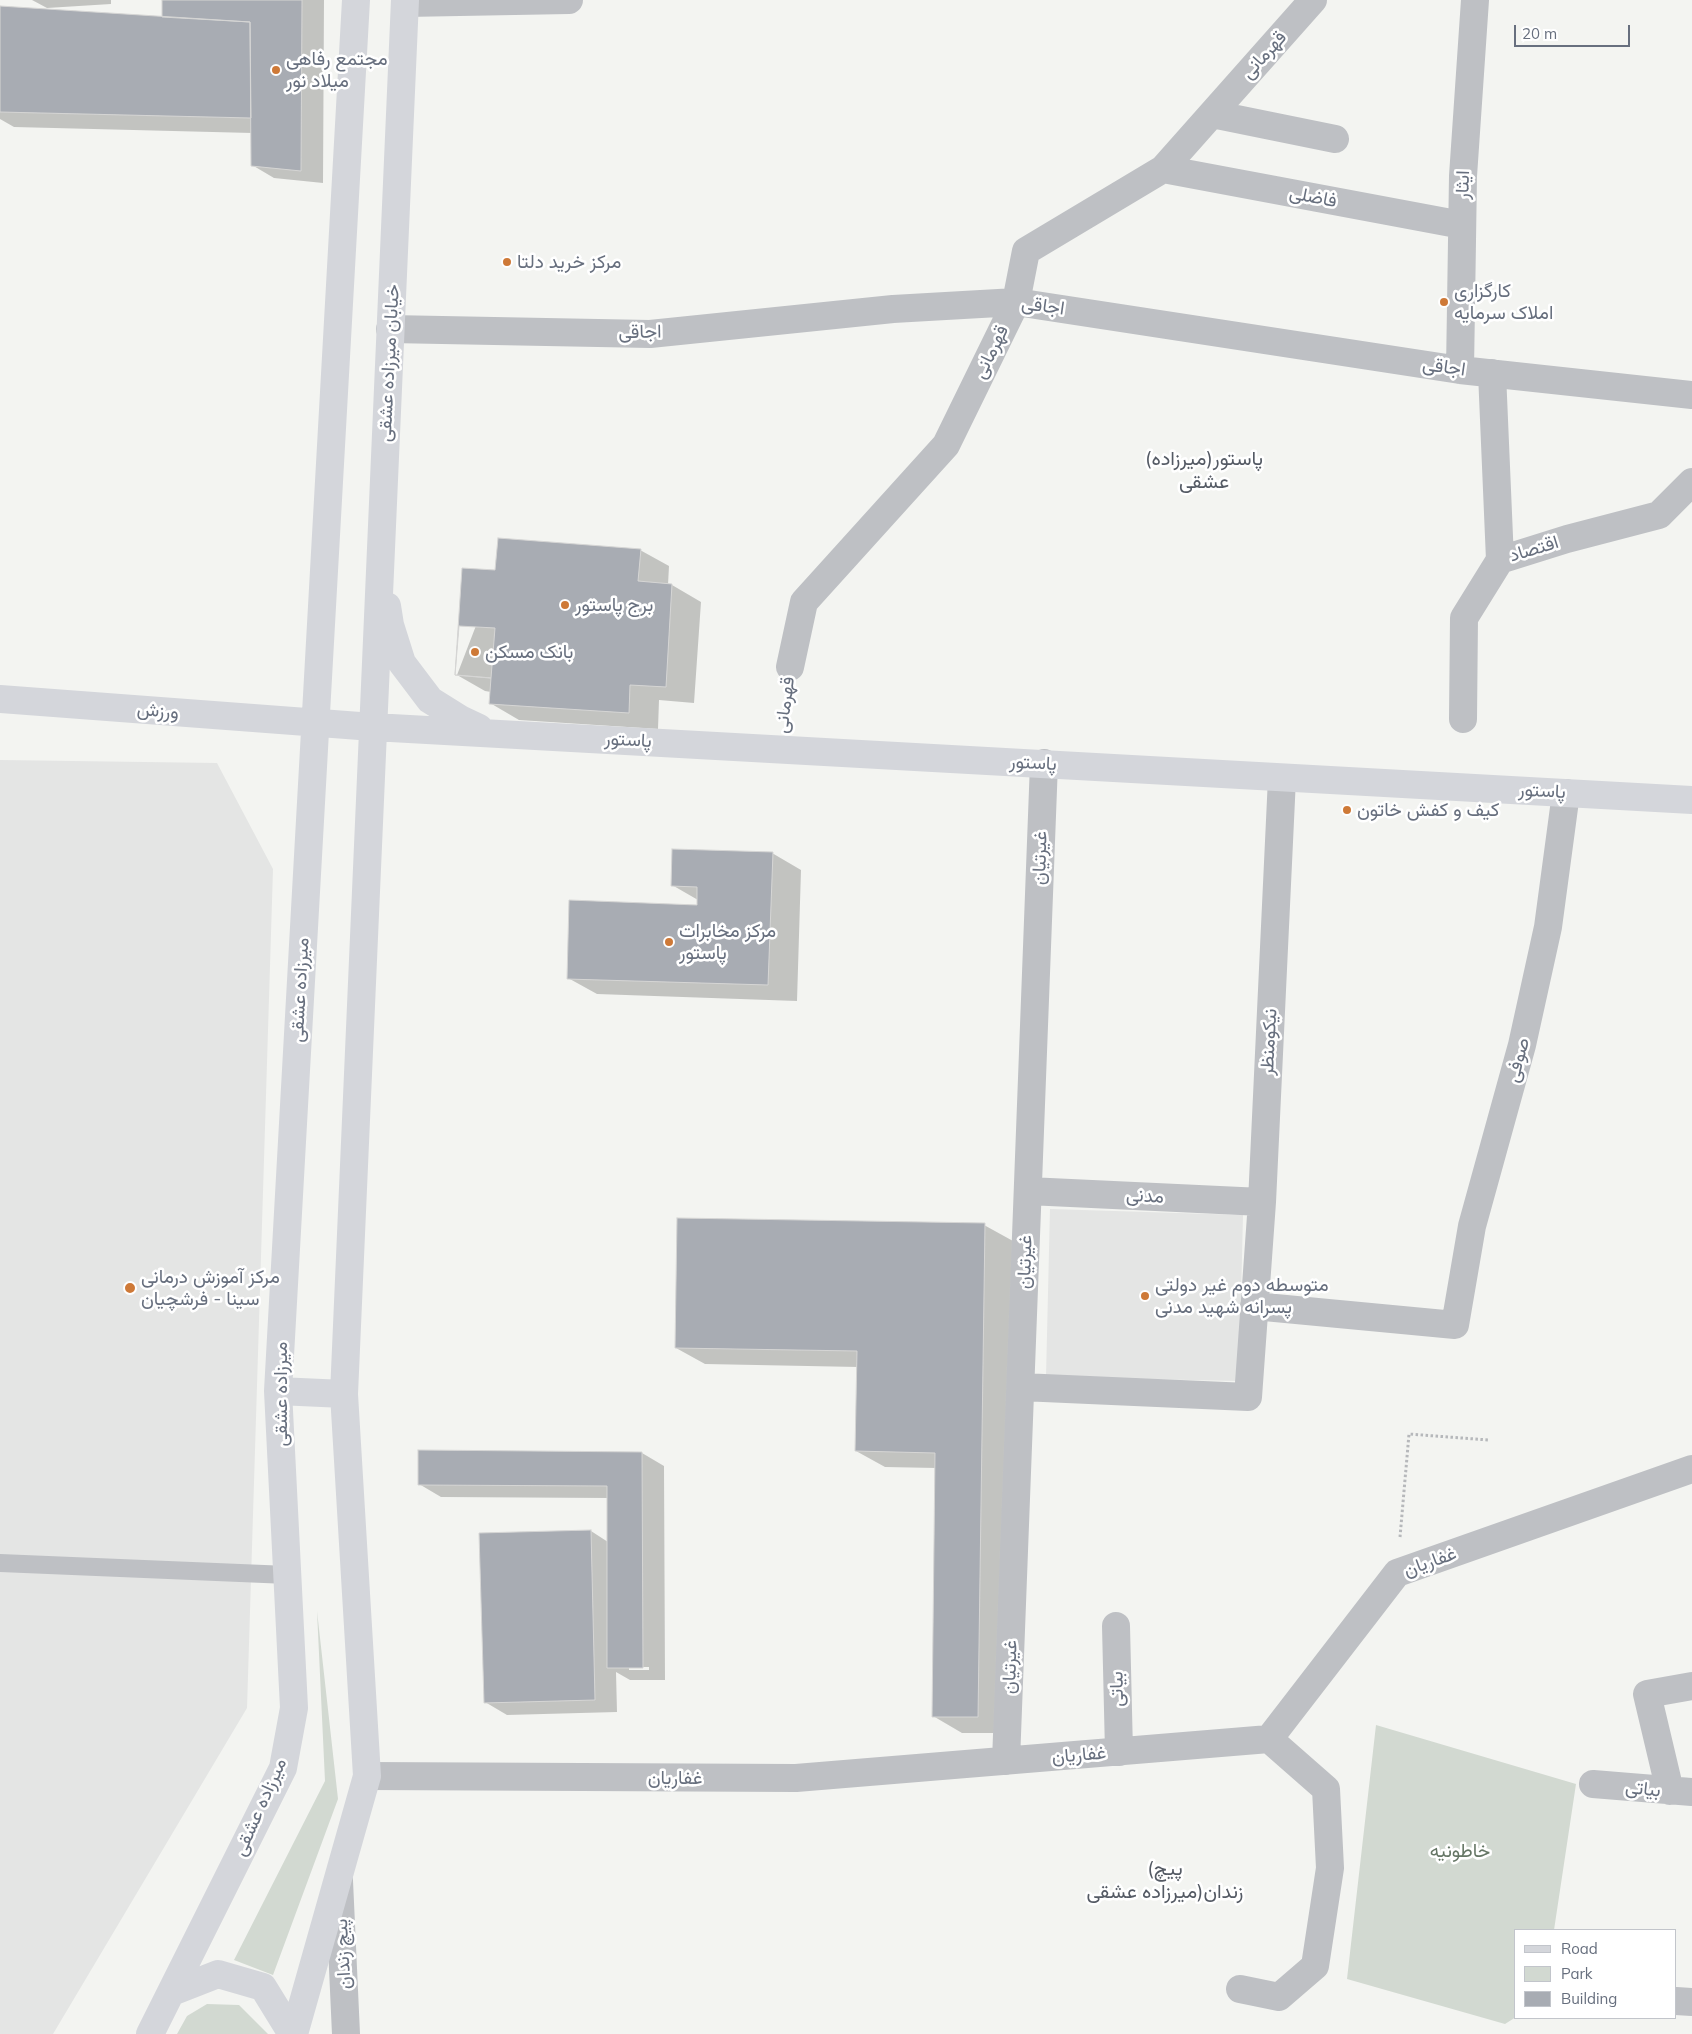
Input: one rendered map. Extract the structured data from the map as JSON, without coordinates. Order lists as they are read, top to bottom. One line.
{"streets":{"main road":["خیابان میرزاده عشقی","ورزش","پاستور","میرزاده عشقی"],"street":["قهرمانی","ایثار","فاضلی","اجاقی","اقتصاد","غیرتیان","نیکومنظر","صوفی","مدنی","غفاریان","بیاتی","پیچ زندان"]},"crossings":[["قهرمانی","فاضلی"],["قهرمانی","اجاقی"],["قهرمانی","پاستور"],["ایثار","فاضلی"],["ایثار","اجاقی"],["اجاقی","خیابان میرزاده عشقی"],["خیابان میرزاده عشقی","ورزش"],["خیابان میرزاده عشقی","پاستور"],["ورزش","پاستور"],["ورزش","میرزاده عشقی"],["پاستور","غیرتیان"],["پاستور","نیکومنظر"],["پاستور","صوفی"],["غیرتیان","نیکومنظر"],["غیرتیان","مدنی"],["غیرتیان","غفاریان"],["نیکومنظر","صوفی"],["نیکومنظر","مدنی"],["غفاریان","بیاتی"]],"districts":["(پاستور(میرزاده عشقی","(پیچ زندان(میرزاده عشقی"],"parks":["خاطونیه"],"places":["مجتمع رفاهی میلاد نور","مرکز خرید دلتا","کارگزاری املاک سرمایه","برج پاستور","بانک مسکن","کیف و کفش خاتون","مرکز مخابرات پاستور","مرکز آموزش درمانی سینا - فرشچیان","متوسطه دوم غیر دولتی پسرانه شهید مدنی"],"legend":["Road","Park","Building"],"scale_bar":"20 m"}
